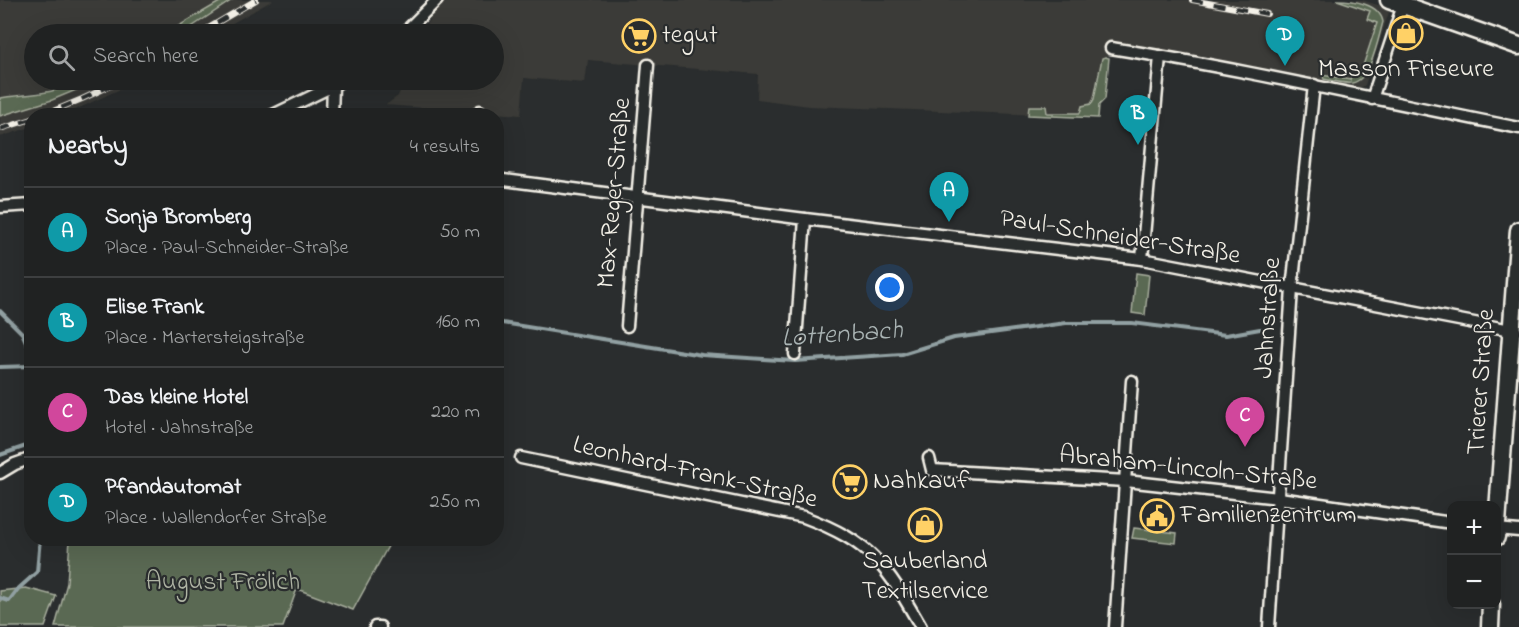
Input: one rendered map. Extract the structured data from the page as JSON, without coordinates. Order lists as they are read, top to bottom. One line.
{"streets":{"street":["Max-Reger-Straße","Paul-Schneider-Straße","Jahnstraße","Trierer Straße","Abraham-Lincoln-Straße","Leonhard-Frank-Straße"]},"crossings":[["Max-Reger-Straße","Paul-Schneider-Straße"],["Paul-Schneider-Straße","Jahnstraße"],["Paul-Schneider-Straße","Trierer Straße"],["Jahnstraße","Abraham-Lincoln-Straße"]],"water":["Lottenbach"],"parks":["August Frölich"],"places":{"shop":["Masson Friseure","Sauberland Textilservice"],"supermarket":["tegut","Nahkauf"],"public building":["Familienzentrum"]},"page":{"pins":["D","B","A","C"],"search":"Search here","heading":["Nearby","4 results"],"list":[{"mark":"A","name":"Sonja Bromberg","note":"Place · Paul-Schneider-Straße","value":"50 m"},{"mark":"B","name":"Elise Frank","note":"Place · Martersteigstraße","value":"160 m"},{"mark":"C","name":"Das kleine Hotel","note":"Hotel · Jahnstraße","value":"220 m"},{"mark":"D","name":"Pfandautomat","note":"Place · Wallendorfer Straße","value":"250 m"}],"map_buttons":["+","−"]}}
